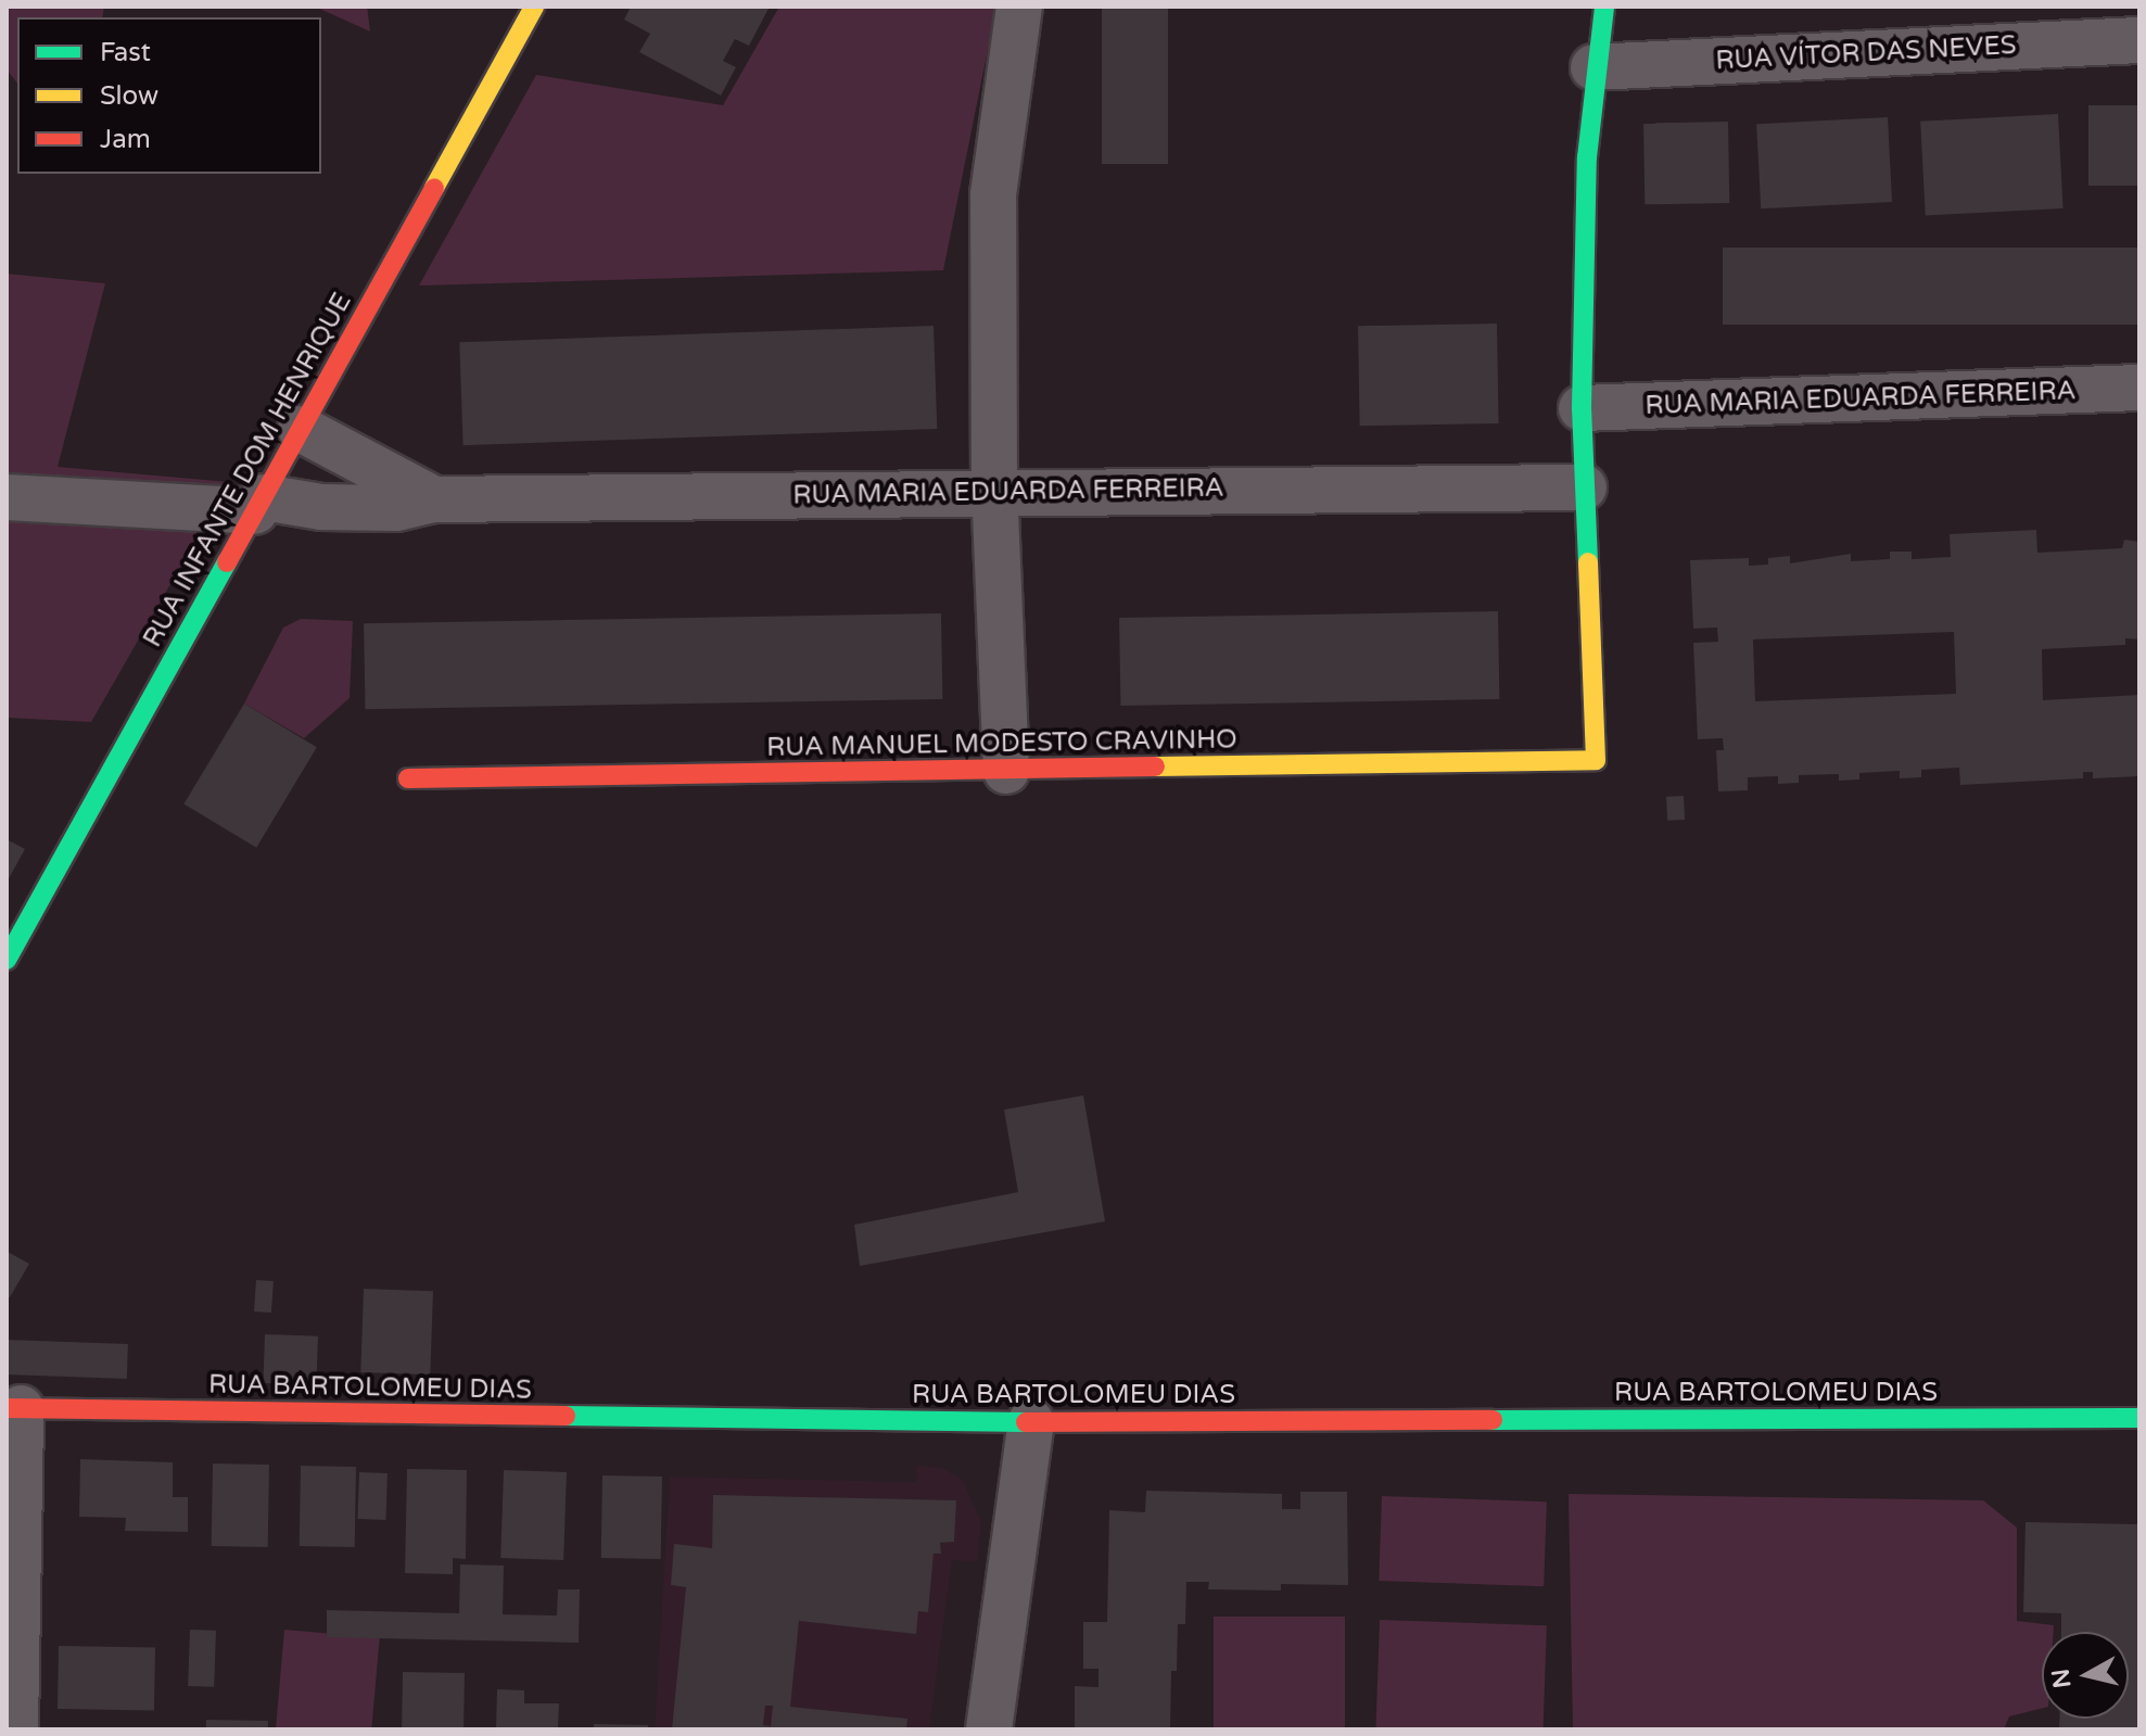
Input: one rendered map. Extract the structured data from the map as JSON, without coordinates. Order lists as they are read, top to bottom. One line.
{"streets":{"street":["RUA VÍTOR DAS NEVES","RUA MARIA EDUARDA FERREIRA","RUA INFANTE DOM HENRIQUE","RUA MANUEL MODESTO CRAVINHO","RUA BARTOLOMEU DIAS"]},"crossings":[["RUA MARIA EDUARDA FERREIRA","RUA INFANTE DOM HENRIQUE"],["RUA MARIA EDUARDA FERREIRA","RUA MANUEL MODESTO CRAVINHO"]],"legend":["Fast","Slow","Jam"],"north":"left"}
